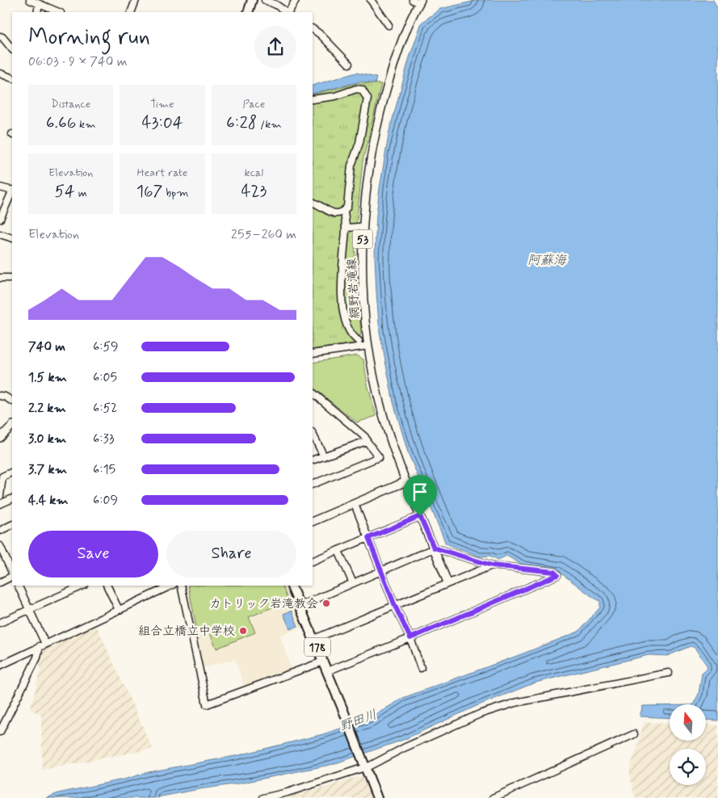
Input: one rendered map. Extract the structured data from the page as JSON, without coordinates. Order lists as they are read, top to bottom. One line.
{"streets":{"highway":["178"],"main road":["53","網野岩滝線"]},"water":["阿蘇海","野田川"],"places":["カトリック岩滝教会","組合立橋立中学校"],"north":"top","page":{"heading":["Morning run","06:03 · 9 × 740 m"],"stats":[["Distance","6.66 km"],["Time","43:04"],["Pace","6:28 /km"],["Elevation","54 m"],["Heart rate","167 bpm"],["kcal","423"]],"chart":["Elevation","255–260 m"],"list":[{"name":"740 m","note":"6:59"},{"name":"1.5 km","note":"6:05"},{"name":"2.2 km","note":"6:52"},{"name":"3.0 km","note":"6:33"},{"name":"3.7 km","note":"6:15"},{"name":"4.4 km","note":"6:09"}],"buttons":["Save","Share"]}}
